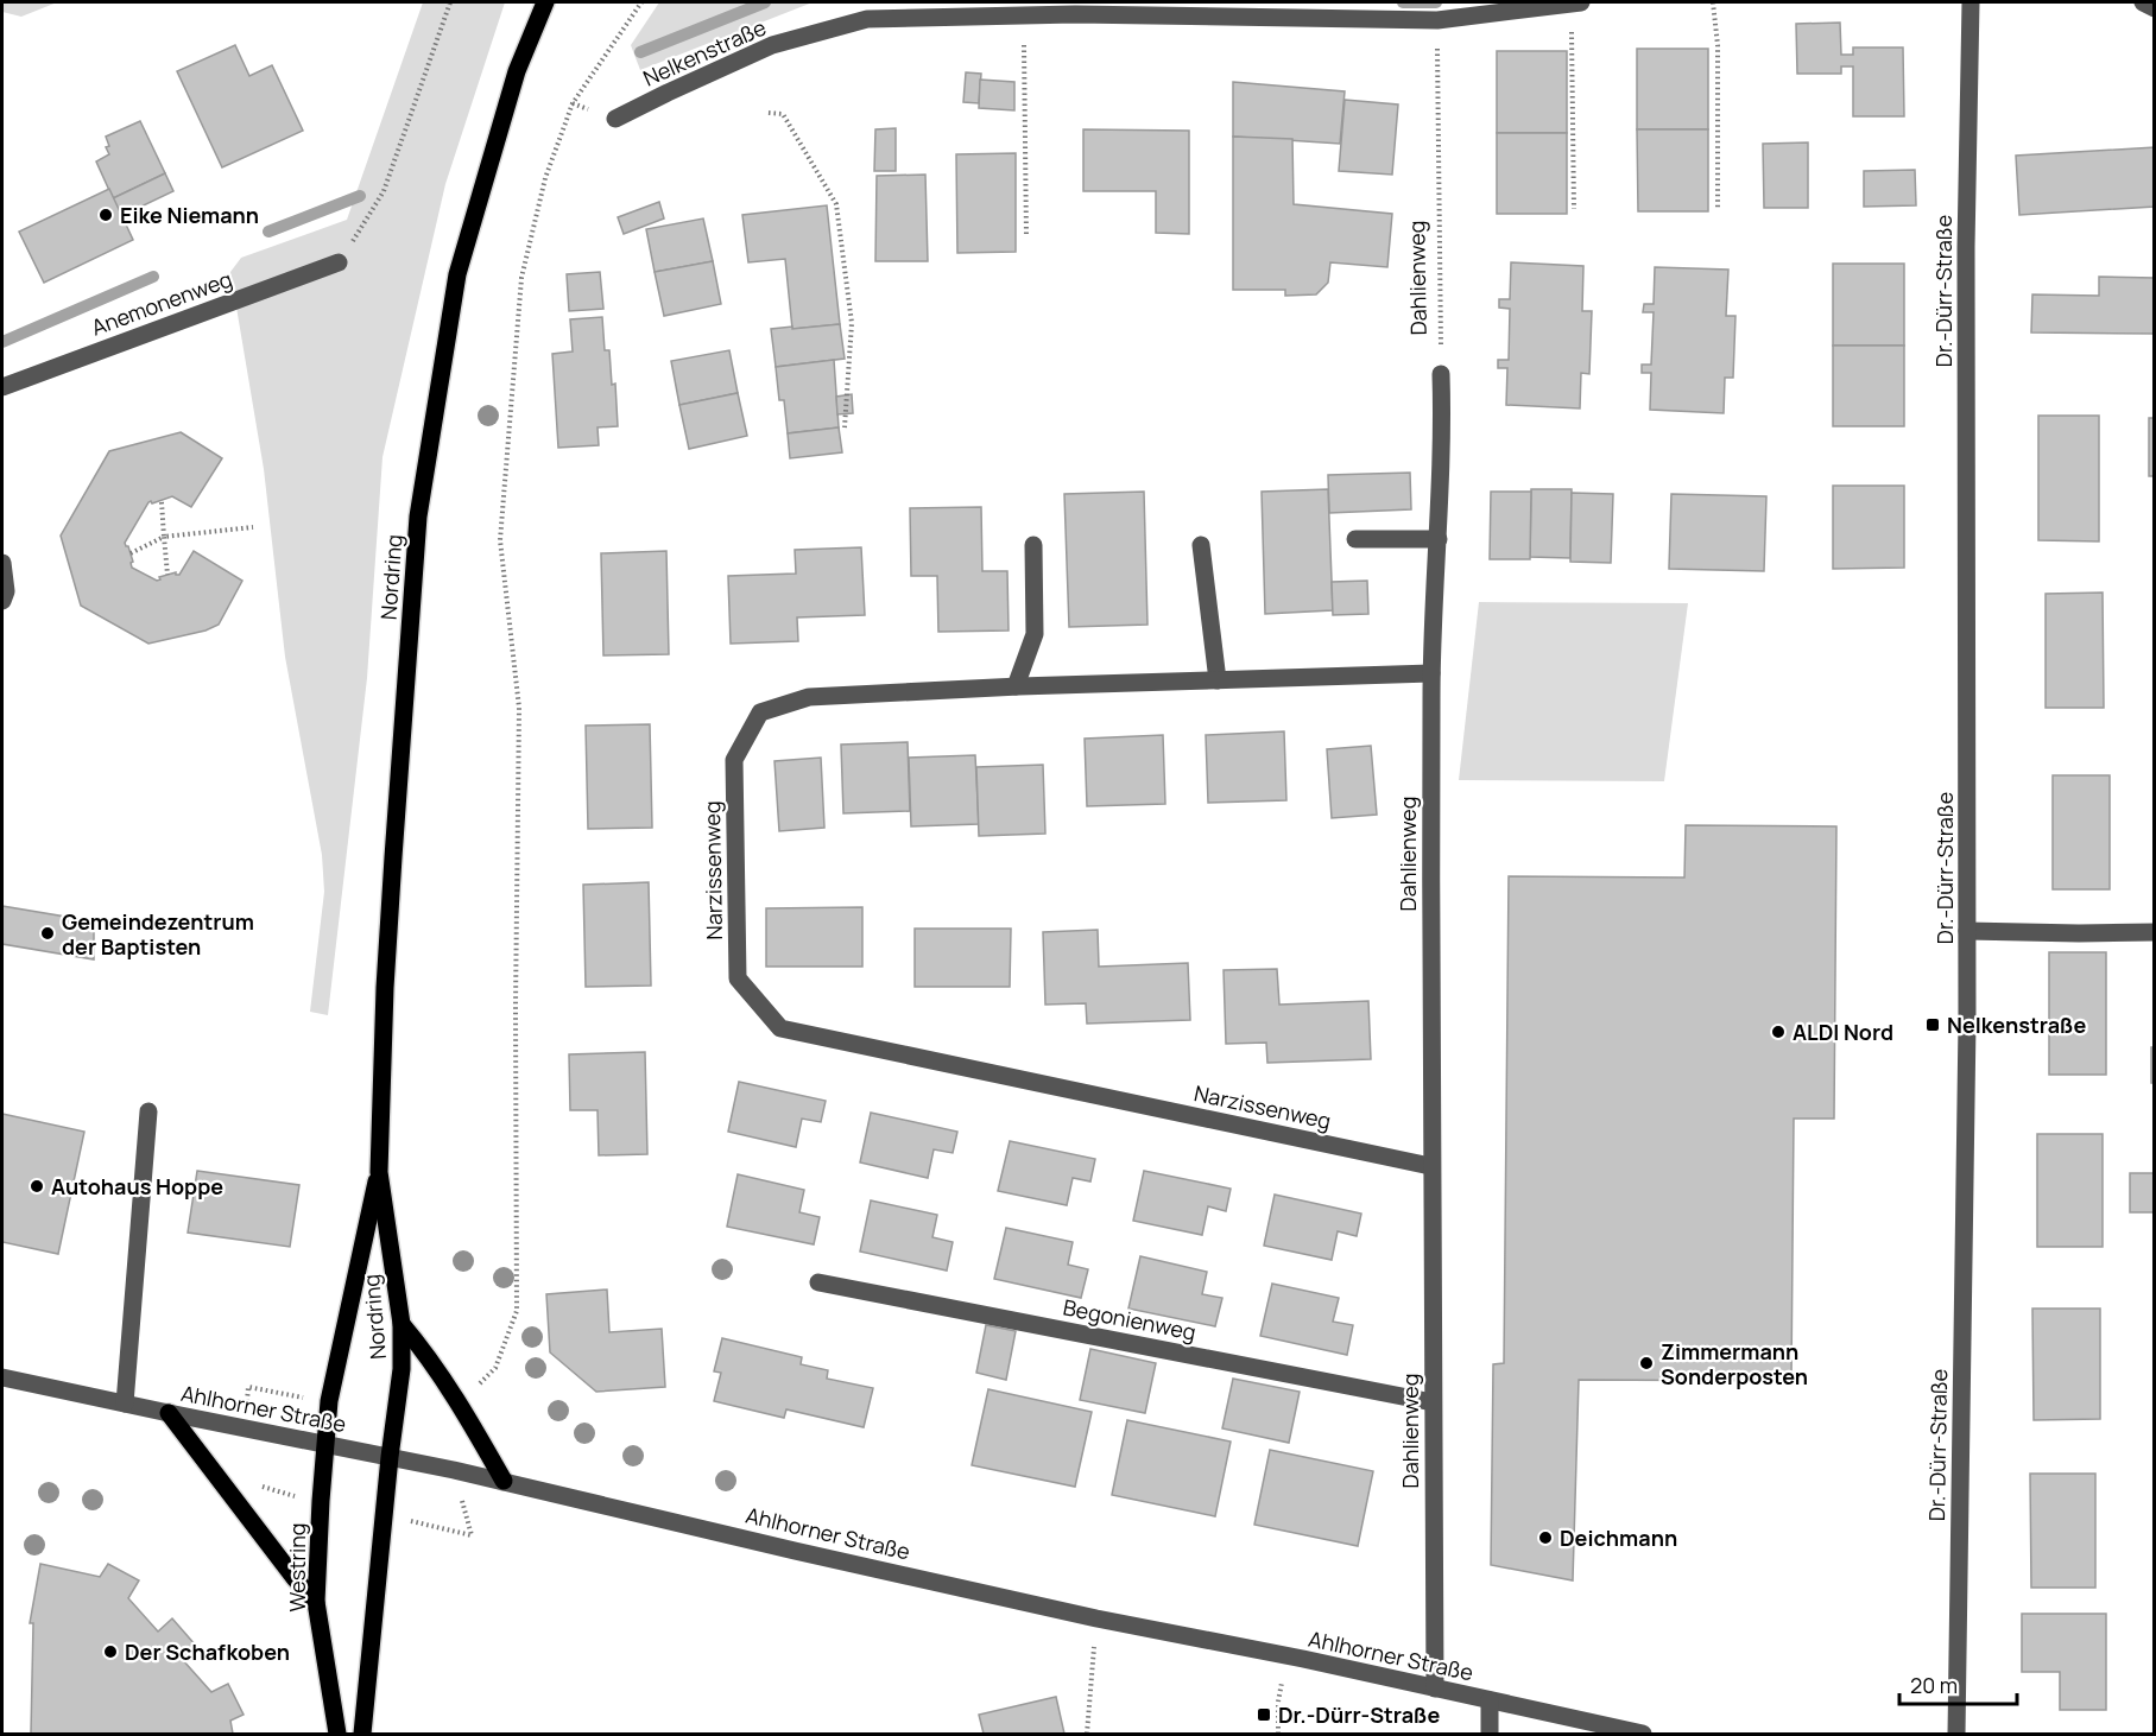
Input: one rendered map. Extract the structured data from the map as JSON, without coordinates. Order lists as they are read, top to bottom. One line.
{"streets":{"main road":["Nordring","Westring"],"street":["Nelkenstraße","Dahlienweg","Dr.-Dürr-Straße","Anemonenweg","Narzissenweg","Begonienweg","Ahlhorner Straße"]},"crossings":[["Nelkenstraße","Dahlienweg"],["Dahlienweg","Narzissenweg"],["Dahlienweg","Begonienweg"],["Dahlienweg","Ahlhorner Straße"],["Nordring","Ahlhorner Straße"],["Nordring","Westring"],["Ahlhorner Straße","Westring"]],"places":{"other":["Eike Niemann","Gemeindezentrum der Baptisten","ALDI Nord","Autohaus Hoppe","Zimmermann Sonderposten","Deichmann","Der Schafkoben"],"transit":["Nelkenstraße","Dr.-Dürr-Straße"]},"scale_bar":"20 m"}
